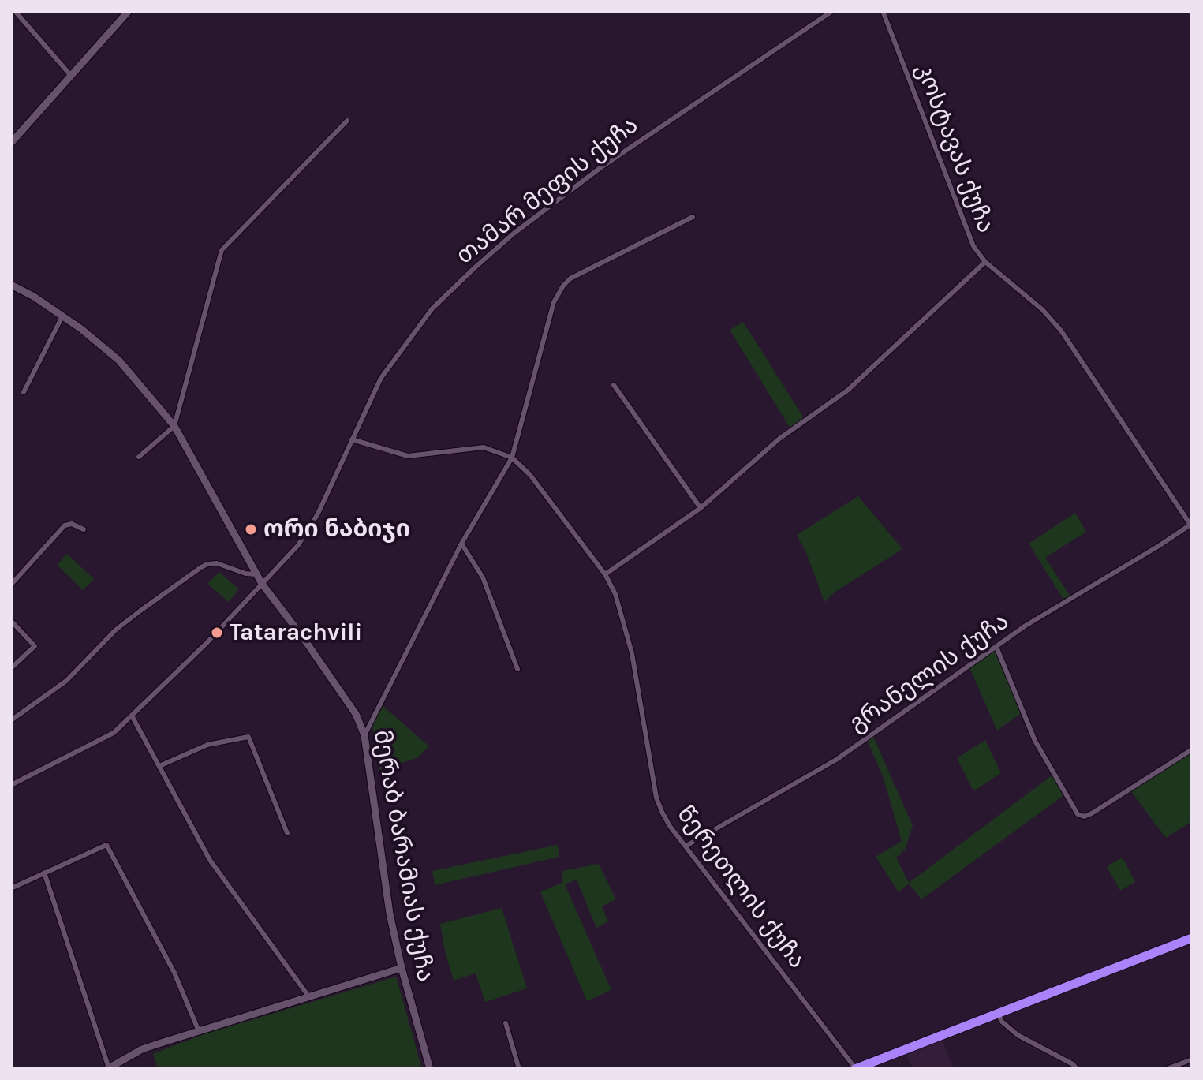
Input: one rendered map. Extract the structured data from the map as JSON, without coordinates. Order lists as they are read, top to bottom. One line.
{"streets":{"main road":["მერაბ ბარამიას ქუჩა"],"street":["კოსტავას ქუჩა","თამარ მეფის ქუჩა","გრანელის ქუჩა","წერეთლის ქუჩა"]},"crossings":[["კოსტავას ქუჩა","გრანელის ქუჩა"],["თამარ მეფის ქუჩა","მერაბ ბარამიას ქუჩა"],["თამარ მეფის ქუჩა","წერეთლის ქუჩა"],["გრანელის ქუჩა","წერეთლის ქუჩა"]],"places":["ორი ნაბიჯი","Tatarachvili"]}
